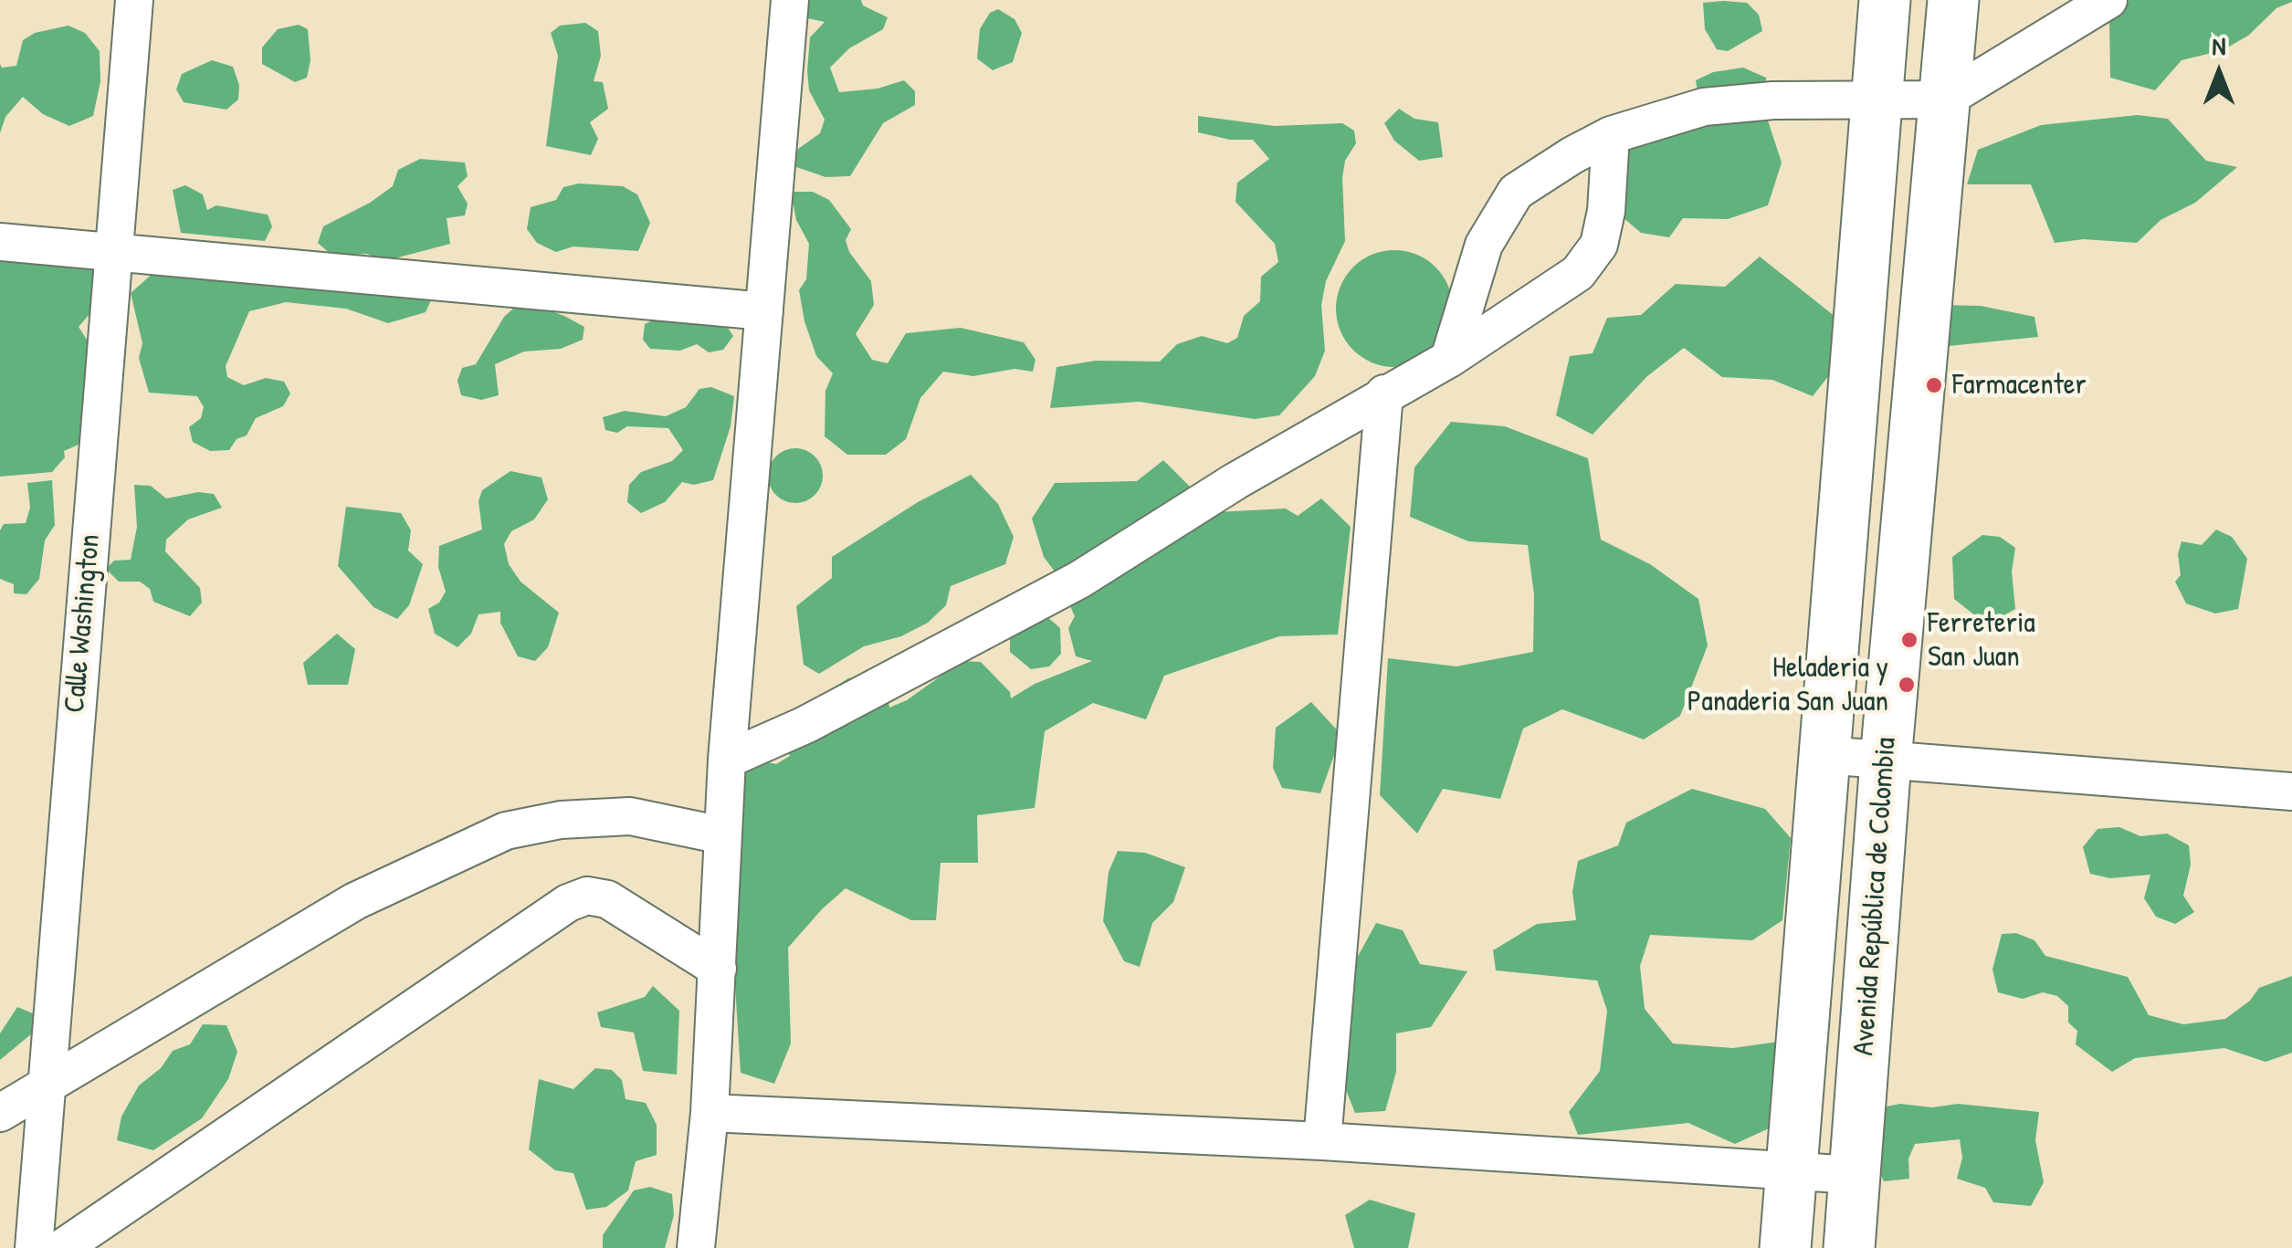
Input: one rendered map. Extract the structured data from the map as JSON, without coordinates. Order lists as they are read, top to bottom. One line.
{"streets":{"street":["Calle Washington","Avenida República de Colombia"]},"places":["Farmacenter","Ferreteria San Juan","Heladeria y Panaderia San Juan"],"north":"top"}
